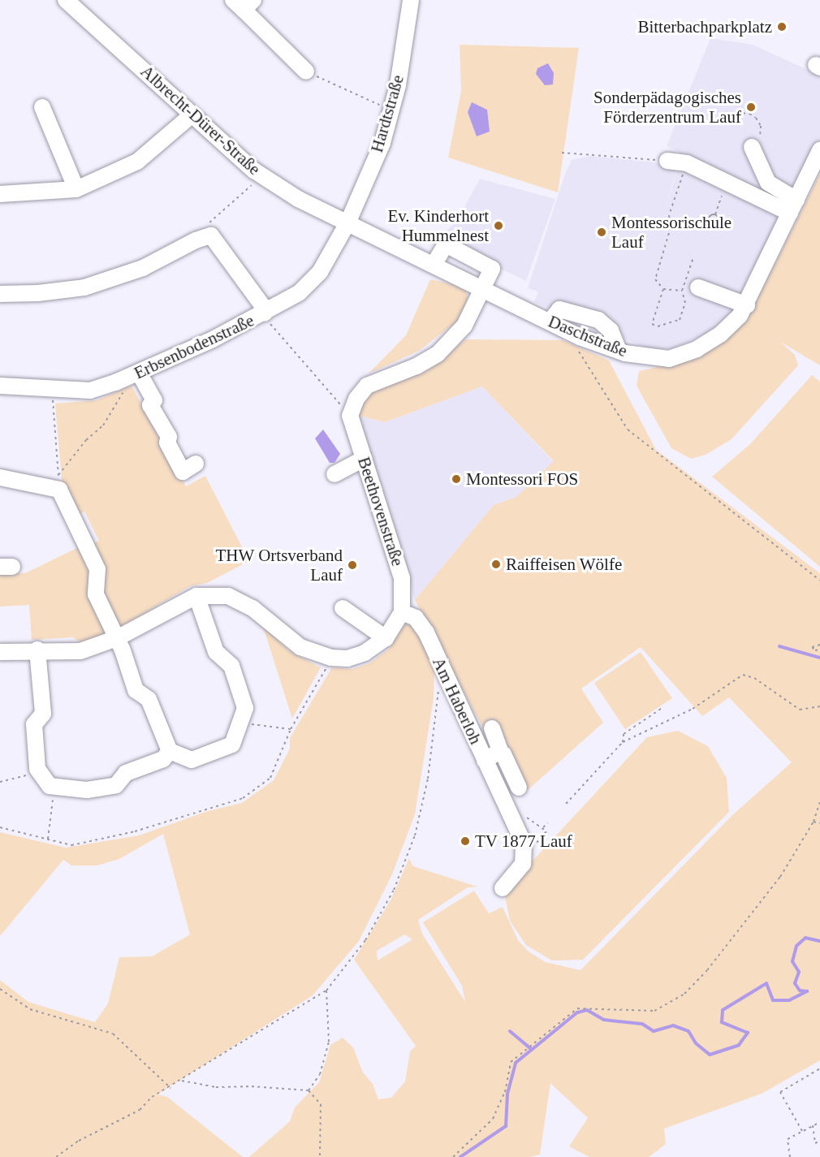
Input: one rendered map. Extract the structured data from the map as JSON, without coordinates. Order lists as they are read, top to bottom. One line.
{"streets":{"street":["Hardtstraße","Albrecht-Dürer-Straße","Daschstraße","Erbsenbodenstraße","Beethovenstraße","Am Haberloh"]},"crossings":[["Hardtstraße","Albrecht-Dürer-Straße"],["Hardtstraße","Daschstraße"],["Hardtstraße","Erbsenbodenstraße"],["Albrecht-Dürer-Straße","Daschstraße"],["Albrecht-Dürer-Straße","Erbsenbodenstraße"],["Daschstraße","Erbsenbodenstraße"],["Beethovenstraße","Am Haberloh"]],"places":["Bitterbachparkplatz","Sonderpädagogisches Förderzentrum Lauf","Ev. Kinderhort Hummelnest","Montessorischule Lauf","Montessori FOS","Raiffeisen Wölfe","THW Ortsverband Lauf","TV 1877 Lauf"]}
